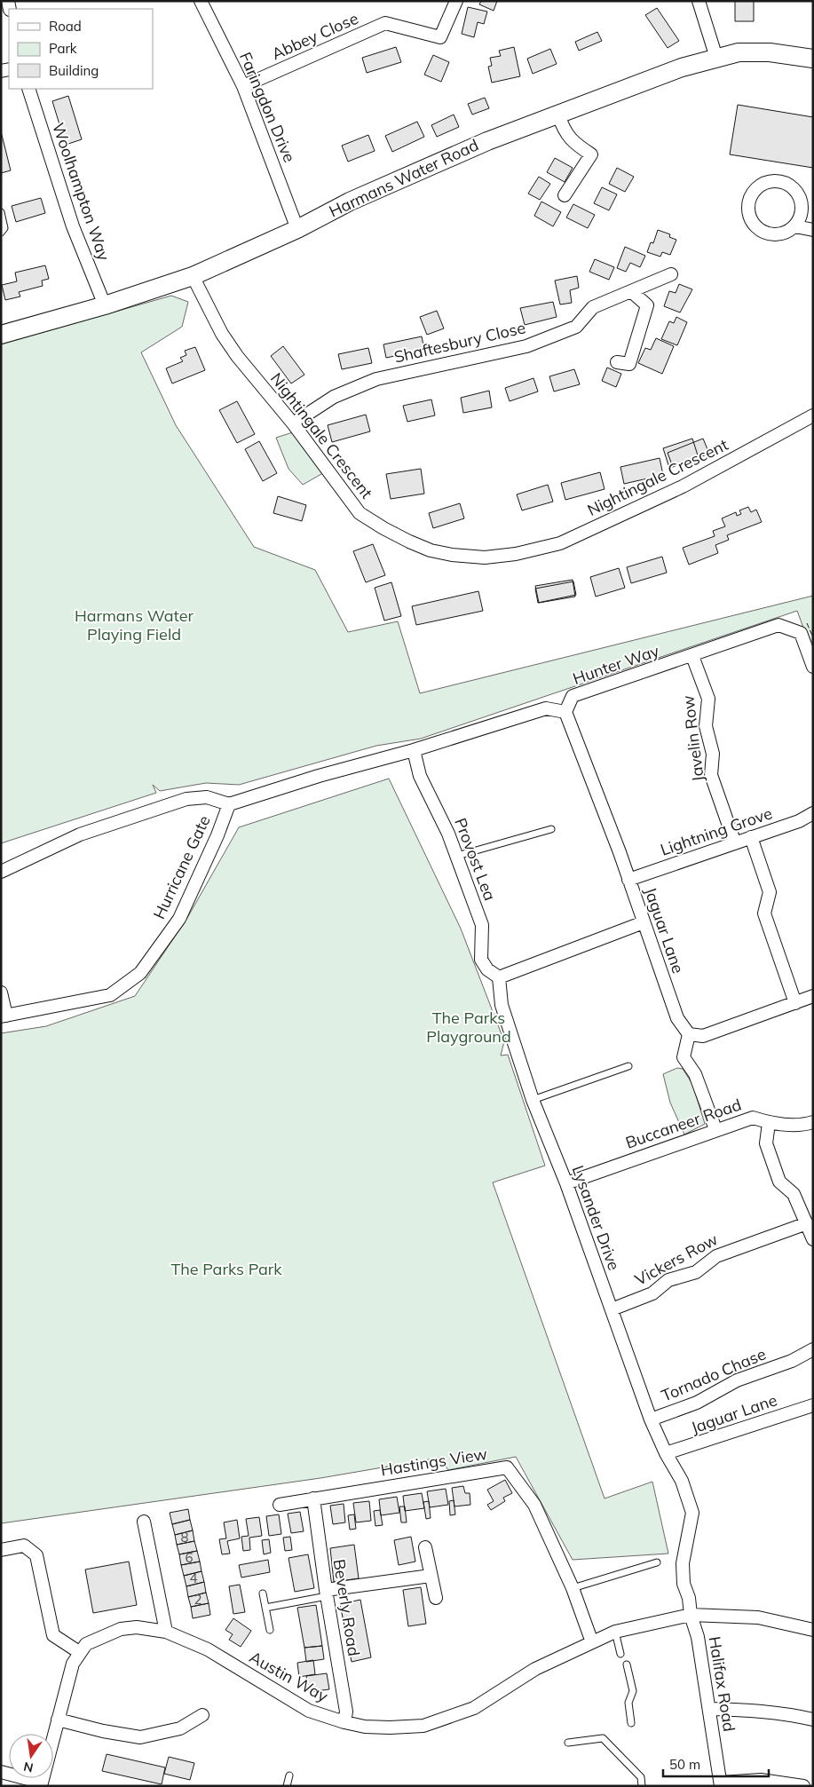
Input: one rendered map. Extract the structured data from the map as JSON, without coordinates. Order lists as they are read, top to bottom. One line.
{"streets":{"street":["Abbey Close","Faringdon Drive","Harmans Water Road","Woolhampton Way","Shaftesbury Close","Nightingale Crescent","Hunter Way","Javelin Row","Lightning Grove","Provost Lea","Hurricane Gate","Jaguar Lane","Buccaneer Road","Lysander Drive","Vickers Row","Tornado Chase","Hastings View","Beverly Road","Austin Way","Halifax Road"]},"crossings":[["Abbey Close","Faringdon Drive"],["Faringdon Drive","Harmans Water Road"],["Harmans Water Road","Woolhampton Way"],["Harmans Water Road","Nightingale Crescent"],["Shaftesbury Close","Nightingale Crescent"],["Hunter Way","Javelin Row"],["Hunter Way","Jaguar Lane"],["Javelin Row","Lightning Grove"],["Lightning Grove","Jaguar Lane"],["Provost Lea","Hurricane Gate"],["Provost Lea","Lysander Drive"],["Jaguar Lane","Lysander Drive"],["Buccaneer Road","Lysander Drive"],["Lysander Drive","Vickers Row"],["Lysander Drive","Tornado Chase"],["Lysander Drive","Austin Way"],["Lysander Drive","Halifax Road"],["Hastings View","Beverly Road"],["Hastings View","Austin Way"],["Beverly Road","Austin Way"],["Austin Way","Halifax Road"]],"parks":["Harmans Water Playing Field","The Parks Playground","The Parks Park"],"house_numbers":["8","6","4","2"],"legend":["Road","Park","Building"],"scale_bar":"50 m","north":"bottom"}
